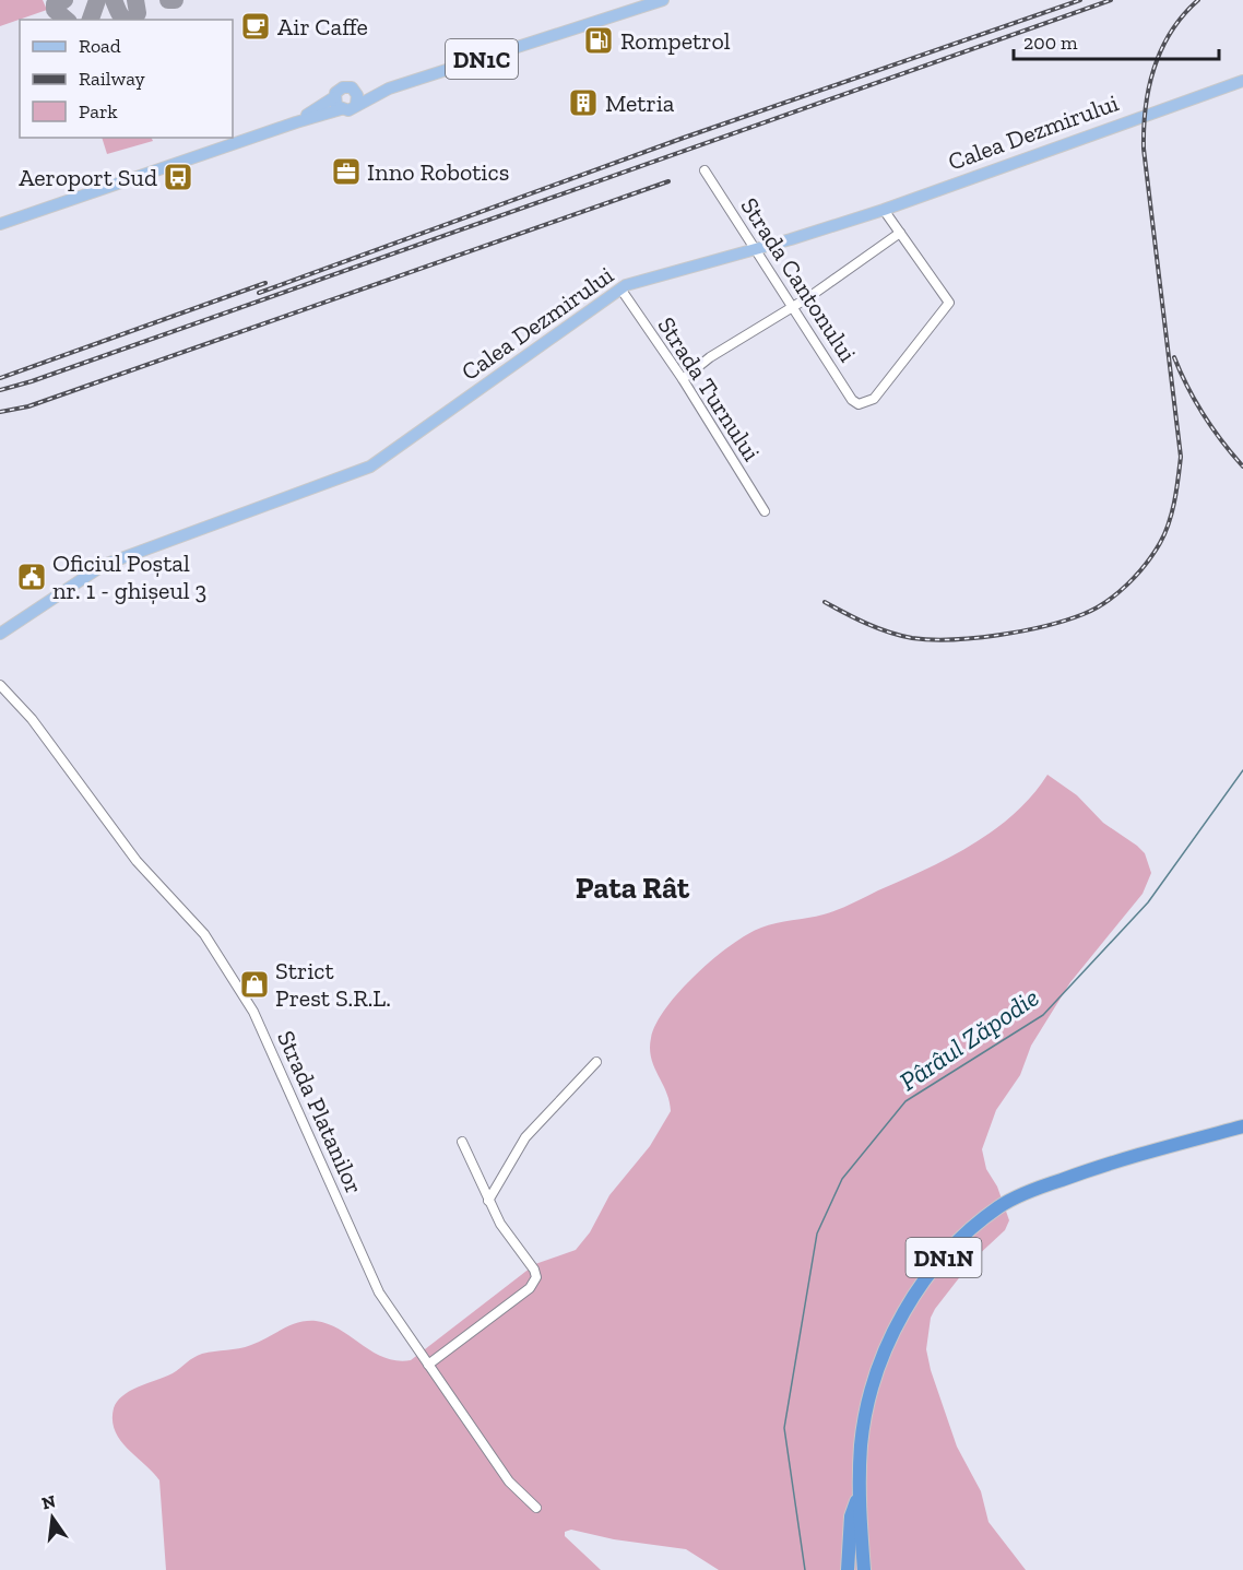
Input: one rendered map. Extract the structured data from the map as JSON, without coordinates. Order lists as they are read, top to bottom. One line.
{"streets":{"highway":["DN1N"],"main road":["DN1C","Calea Dezmirului"],"street":["Strada Cantonului","Strada Turnului","Strada Platanilor"]},"crossings":[["Calea Dezmirului","Strada Cantonului"],["Calea Dezmirului","Strada Turnului"]],"districts":["Pata Rât"],"water":["Pârâul Zăpodie"],"places":{"cafe":["Air Caffe"],"fuel station":["Rompetrol"],"building":["Metria"],"office":["Inno Robotics"],"bus stop":["Aeroport Sud"],"public building":["Oficiul Poștal nr. 1 - ghișeul 3"],"shop":["Strict Prest S.R.L."]},"legend":["Road","Railway","Park"],"scale_bar":"200 m","north":"top"}
